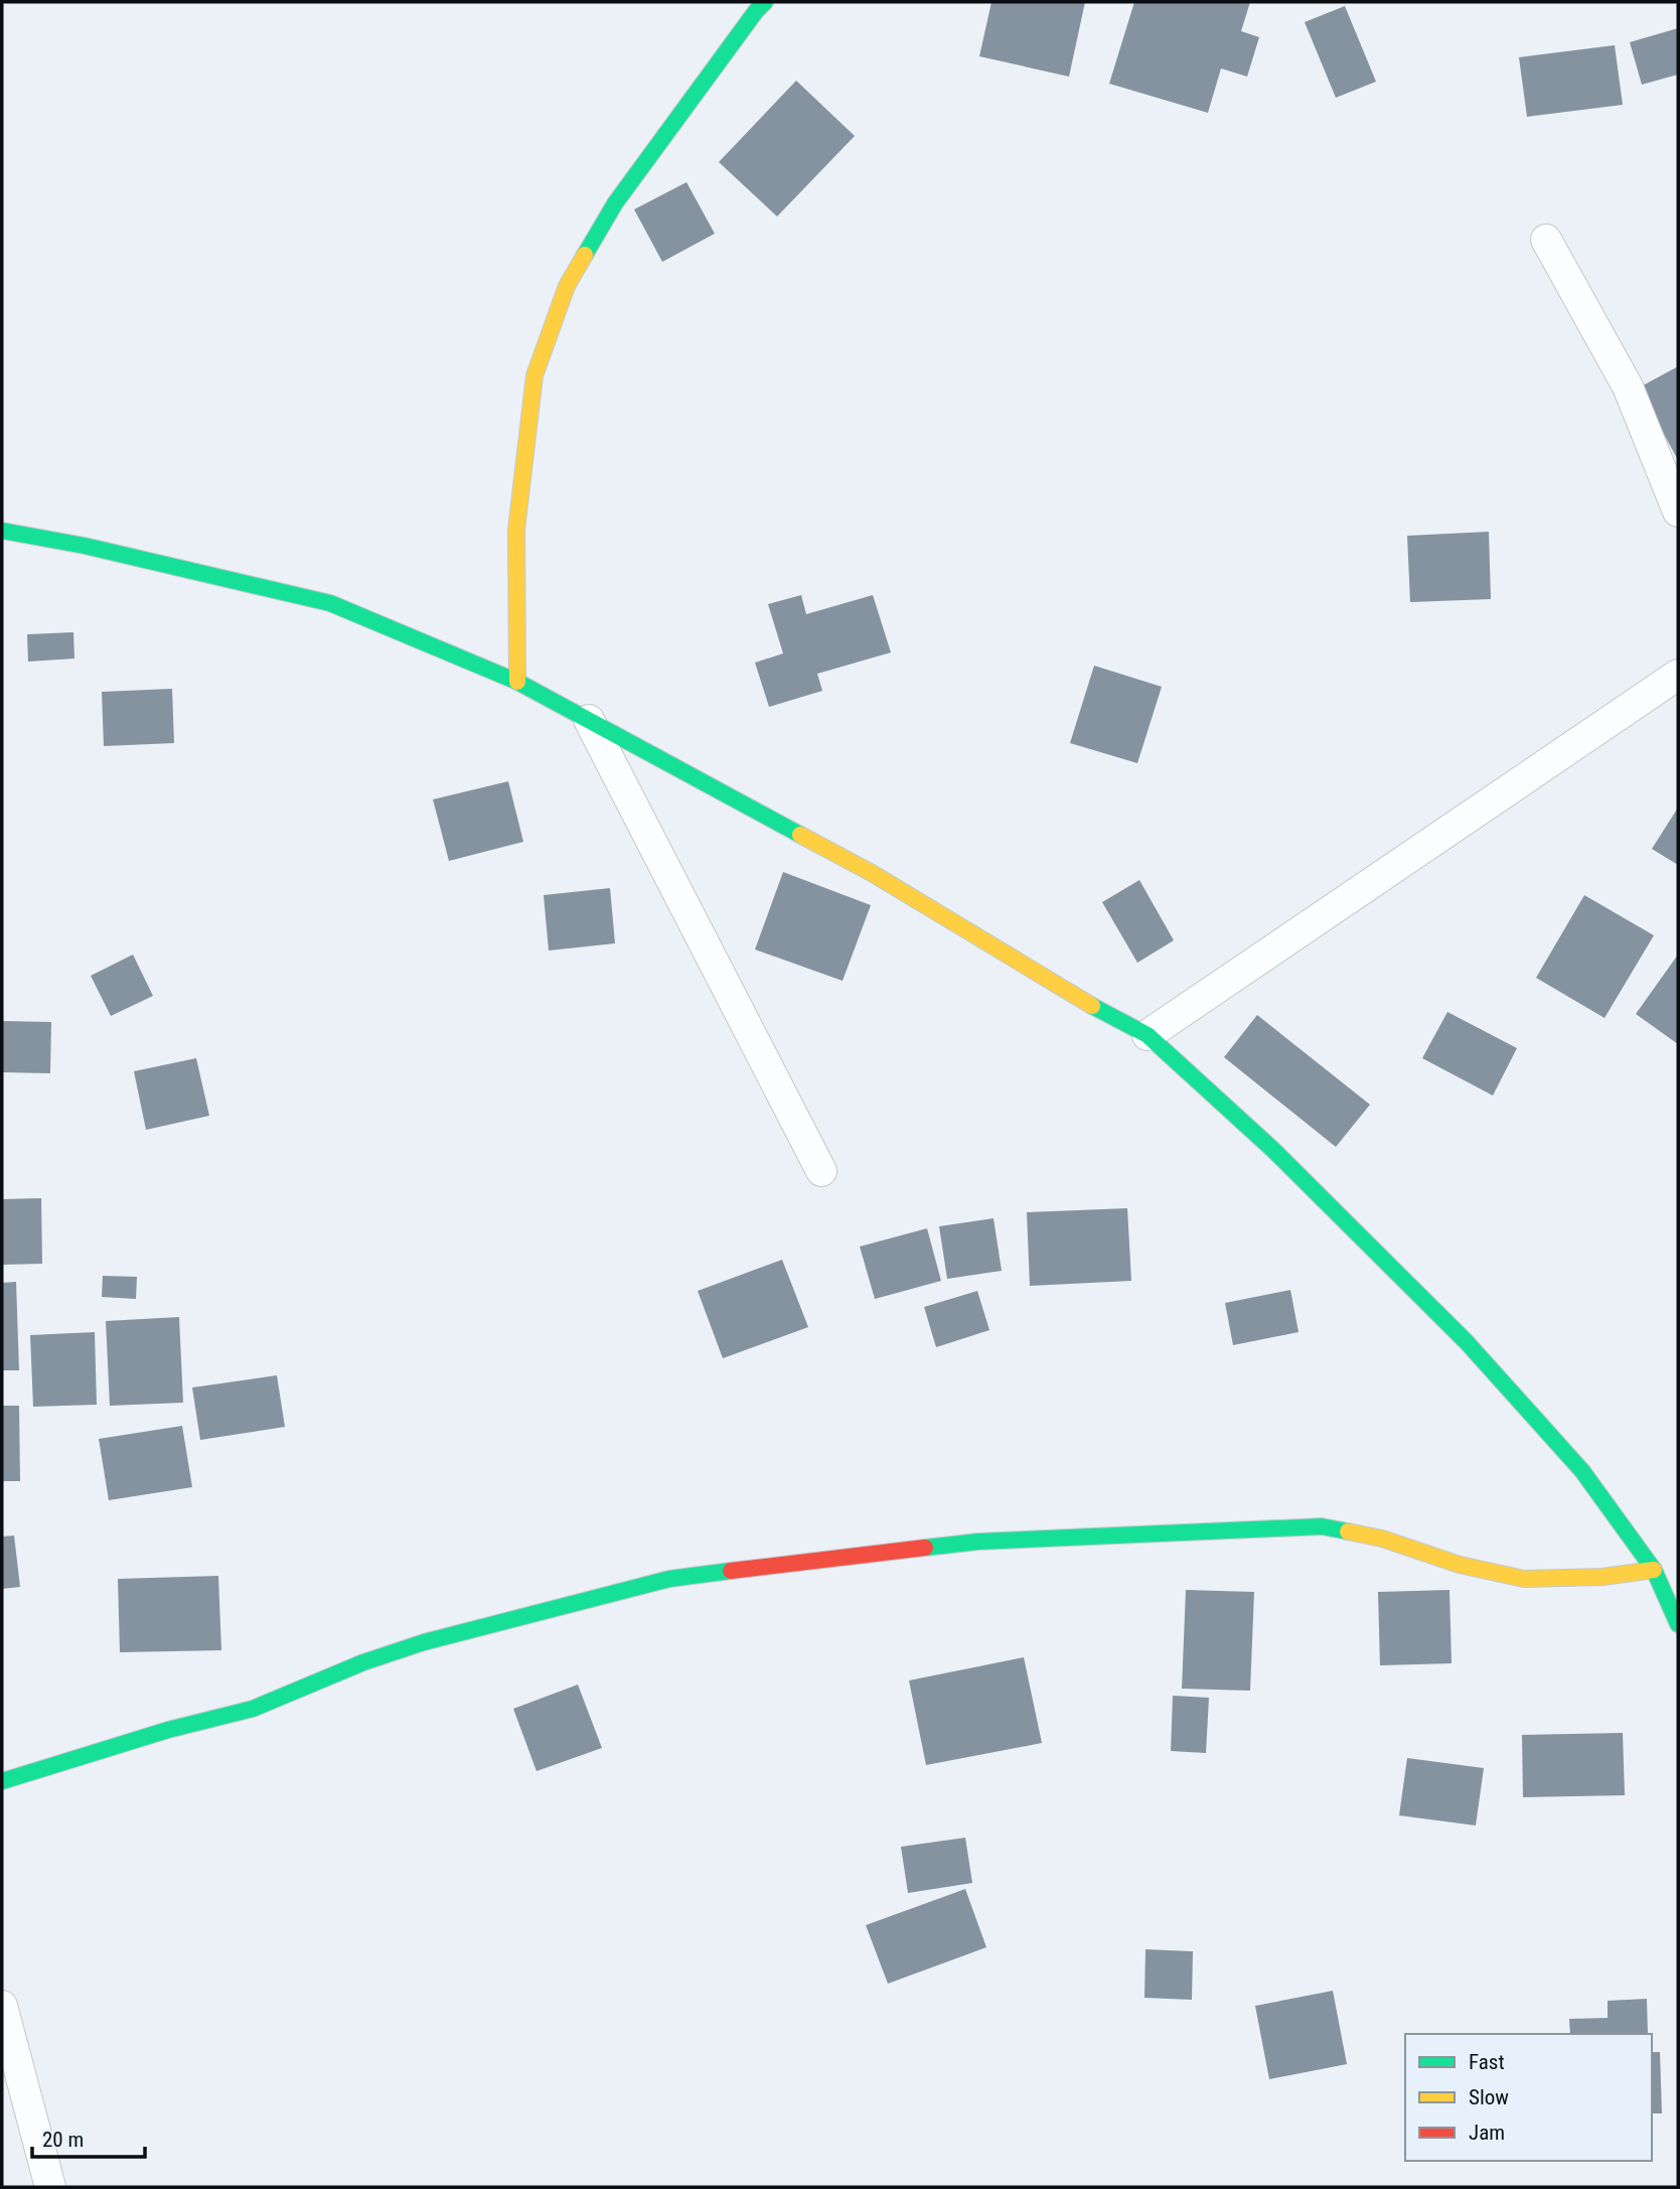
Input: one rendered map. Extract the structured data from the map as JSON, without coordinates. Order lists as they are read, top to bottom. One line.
{"legend":["Fast","Slow","Jam"],"scale_bar":"20 m"}
